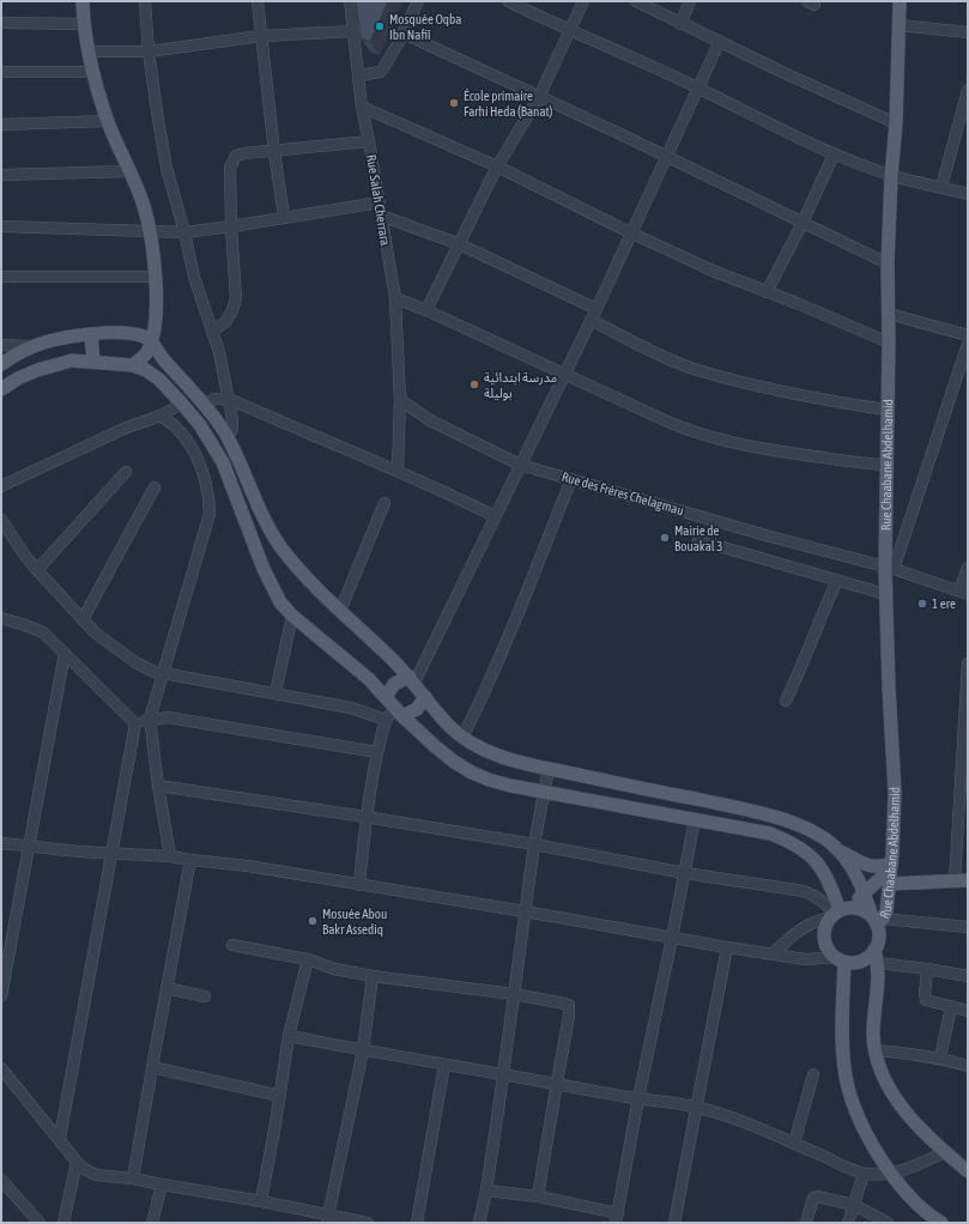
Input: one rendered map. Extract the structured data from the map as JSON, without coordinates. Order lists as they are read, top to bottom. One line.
{"streets":{"main road":["Rue Chaabane Abdelhamid"],"street":["Rue Salah Cherrara","Rue des Frères Chelagmau"]},"crossings":[["Rue Salah Cherrara","Rue des Frères Chelagmau"],["Rue Chaabane Abdelhamid","Rue des Frères Chelagmau"]],"places":["Mosquée Oqba Ibn Nafiî","École primaire Farhi Heda (Banat)","مدرسة ابتدائية بوليلة","Mairie de Bouakal 3","1 ere","Mosuée Abou Bakr Assediq"]}
